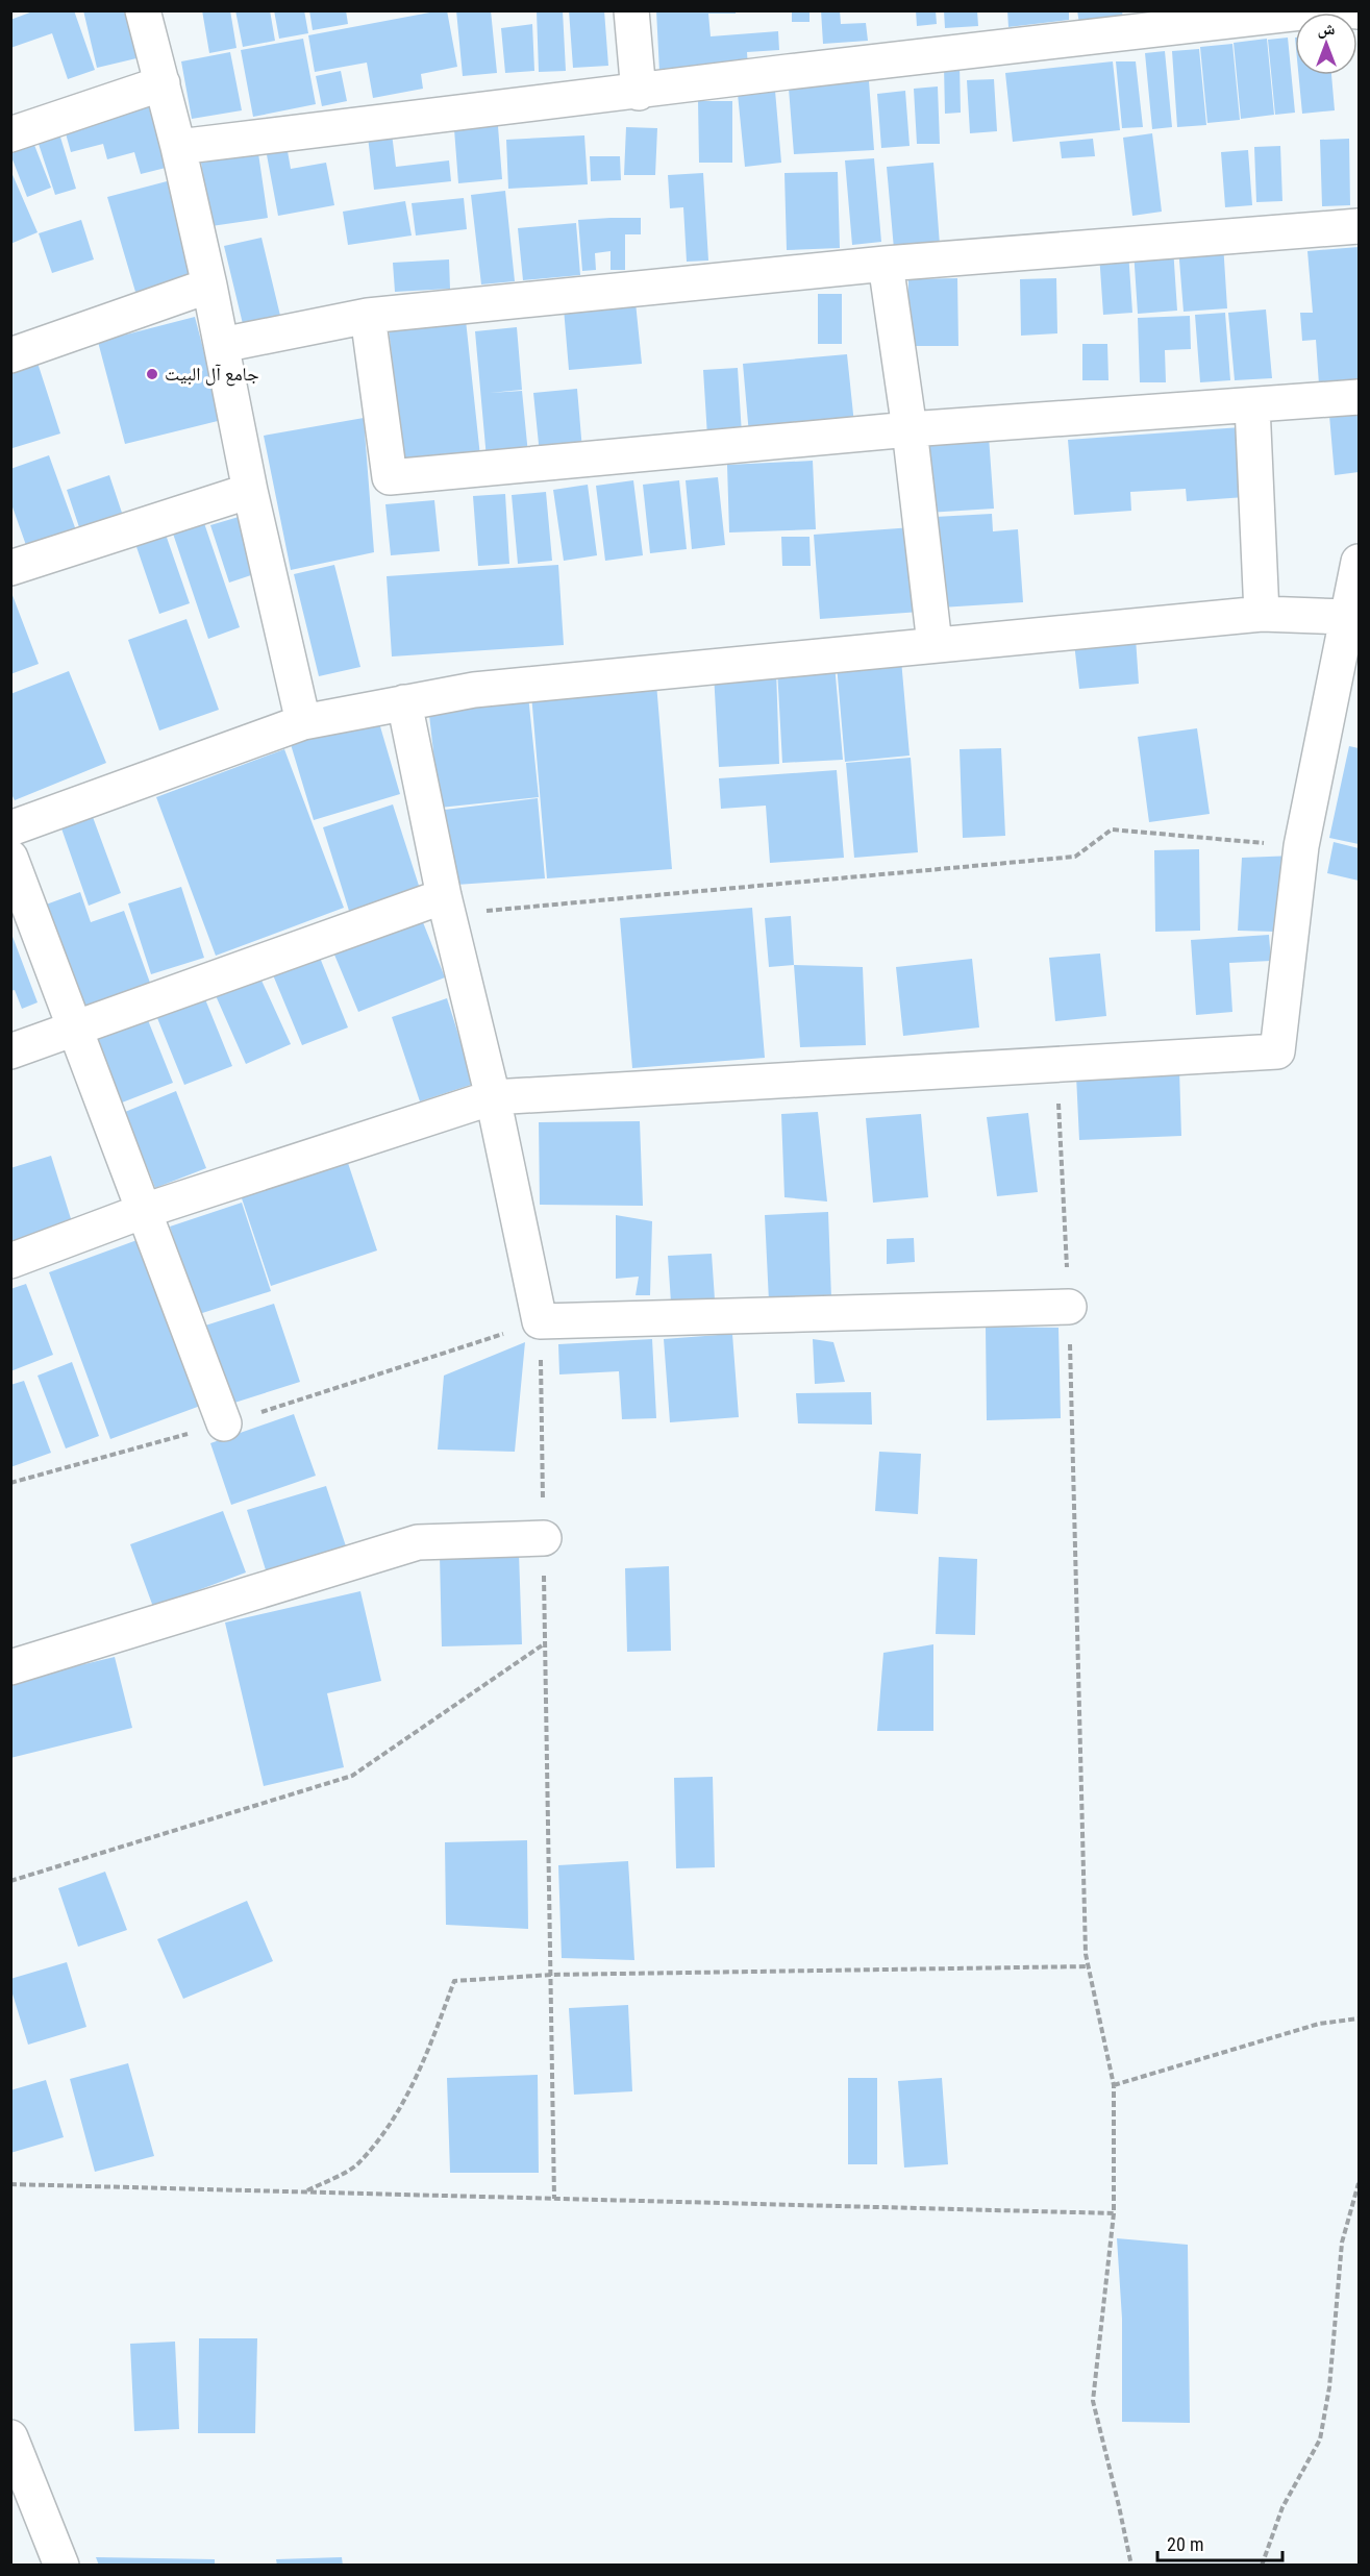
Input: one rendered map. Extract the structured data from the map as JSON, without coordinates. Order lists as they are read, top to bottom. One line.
{"places":["جامع آل البيت"],"scale_bar":"20 m","north":"top"}
